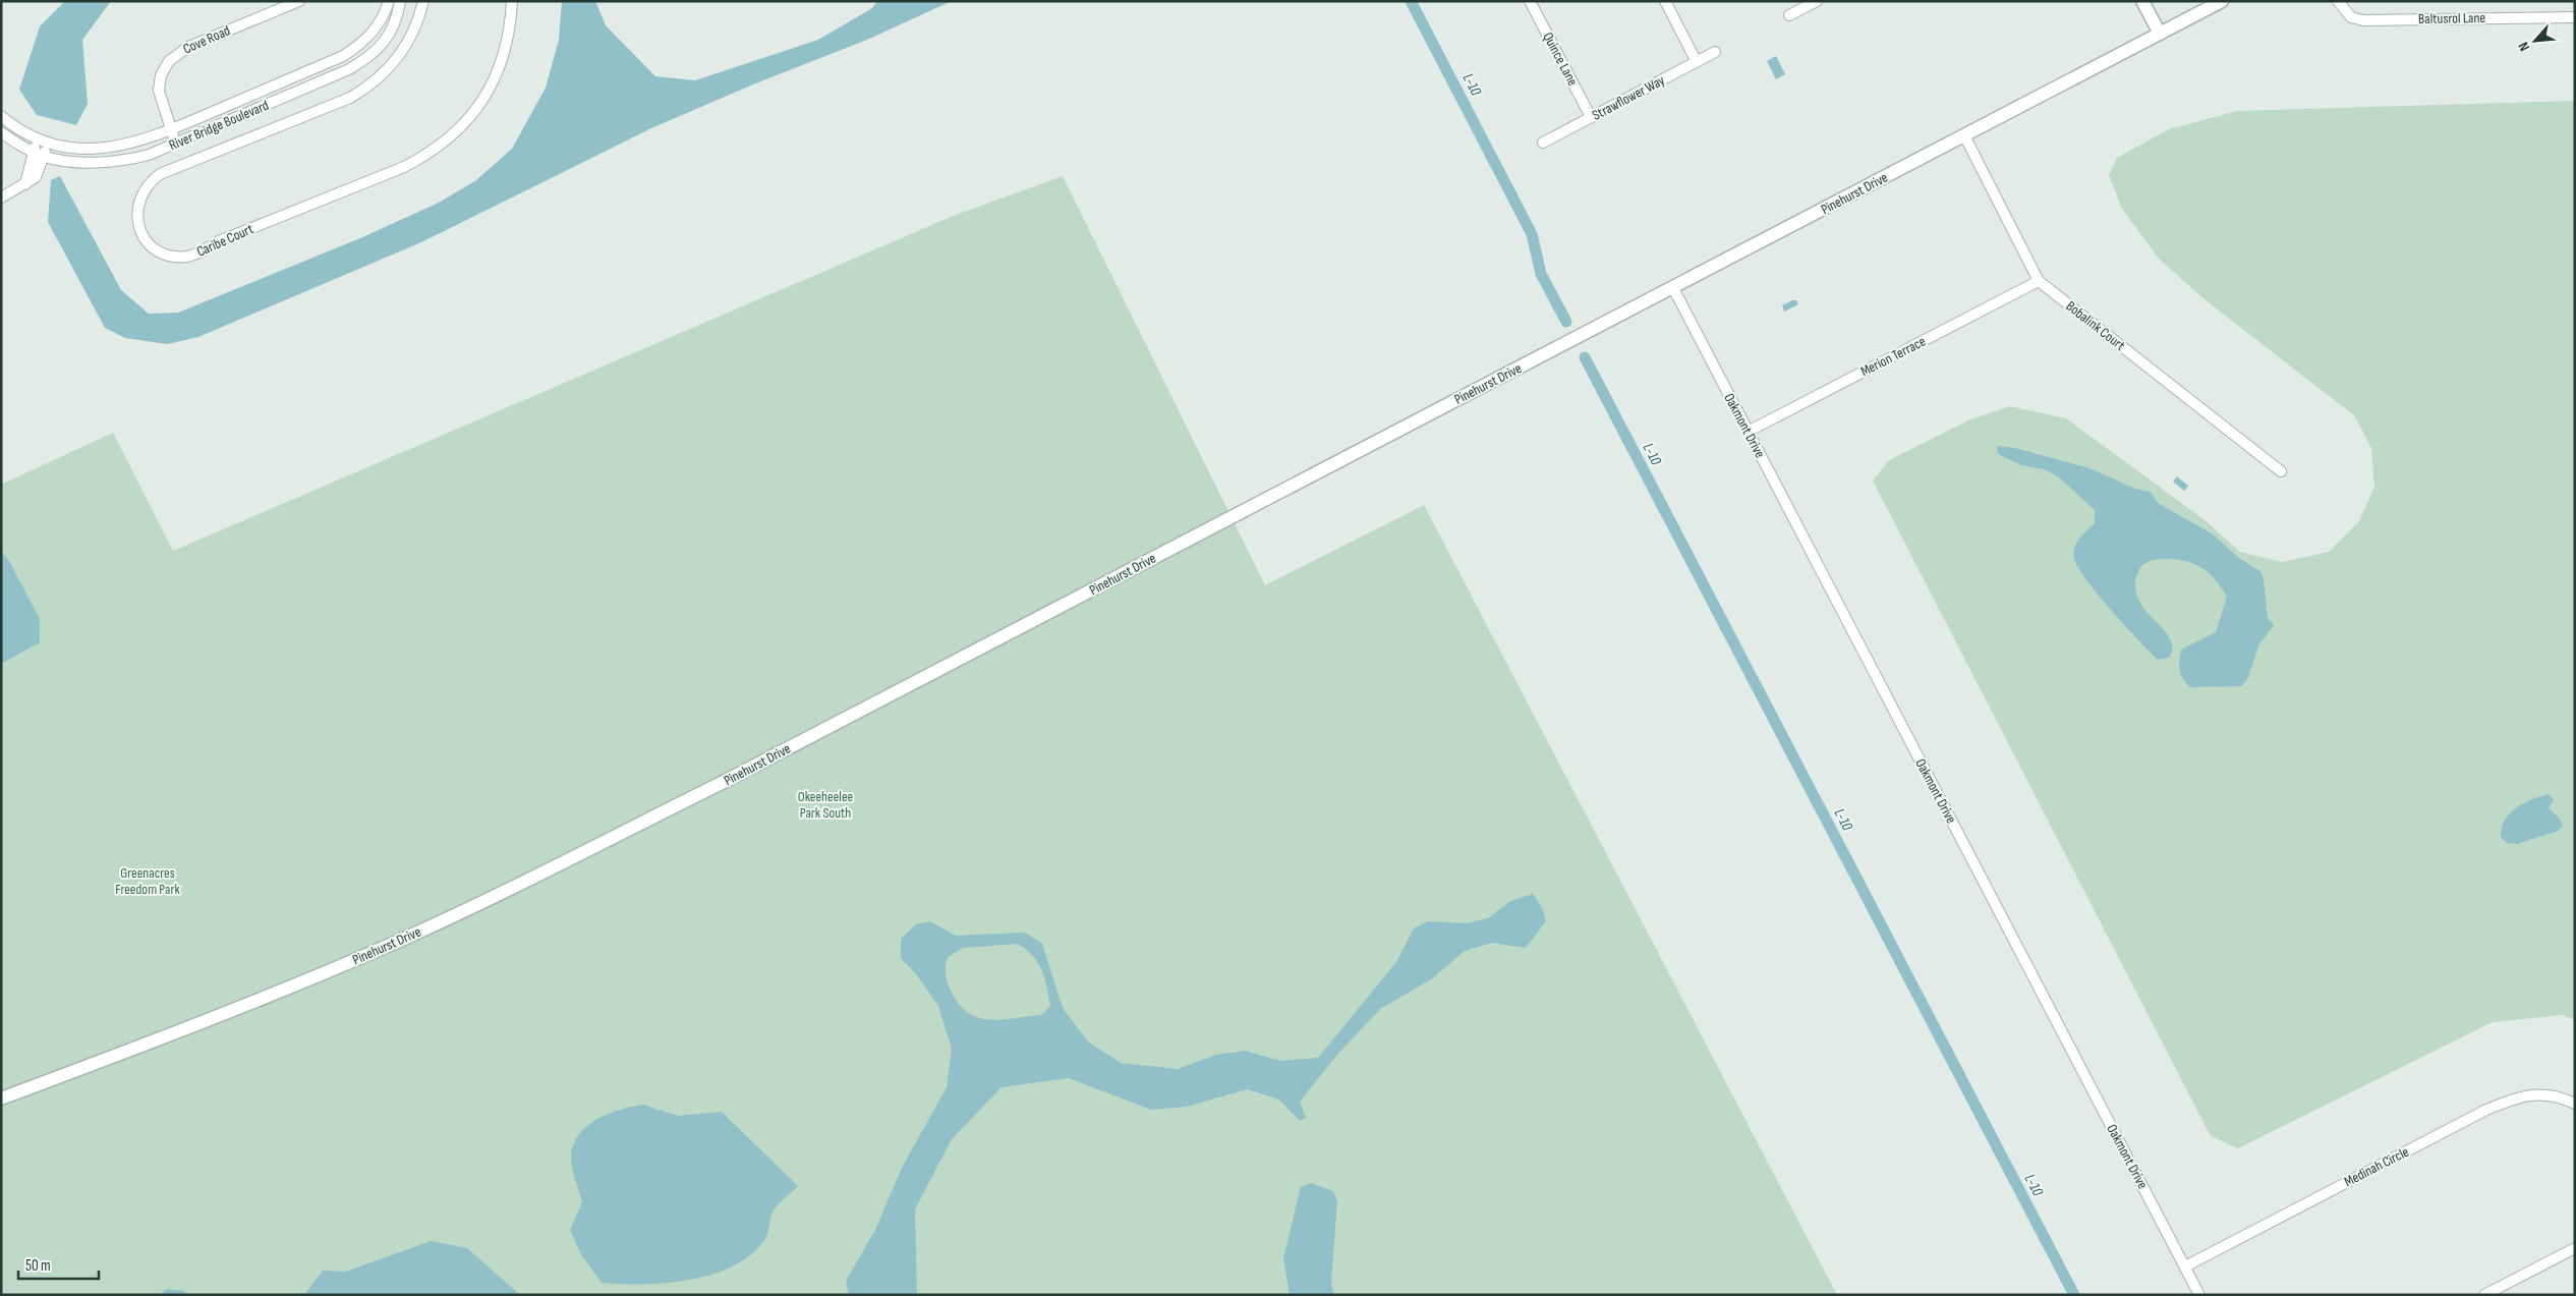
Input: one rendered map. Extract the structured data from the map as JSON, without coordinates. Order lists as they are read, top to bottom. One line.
{"streets":{"street":["Baltusrol Lane","Cove Road","Quince Lane","Strawflower Way","River Bridge Boulevard","Pinehurst Drive","Caribe Court","Bobalink Court","Merion Terrace","Oakmont Drive","Medinah Circle"]},"crossings":[["Cove Road","River Bridge Boulevard"],["Quince Lane","Strawflower Way"],["Pinehurst Drive","Bobalink Court"],["Pinehurst Drive","Oakmont Drive"],["Bobalink Court","Merion Terrace"],["Merion Terrace","Oakmont Drive"],["Oakmont Drive","Medinah Circle"]],"water":["L-10"],"parks":["Okeeheelee Park South","Greenacres Freedom Park"],"scale_bar":"50 m","north":"bottom left"}
